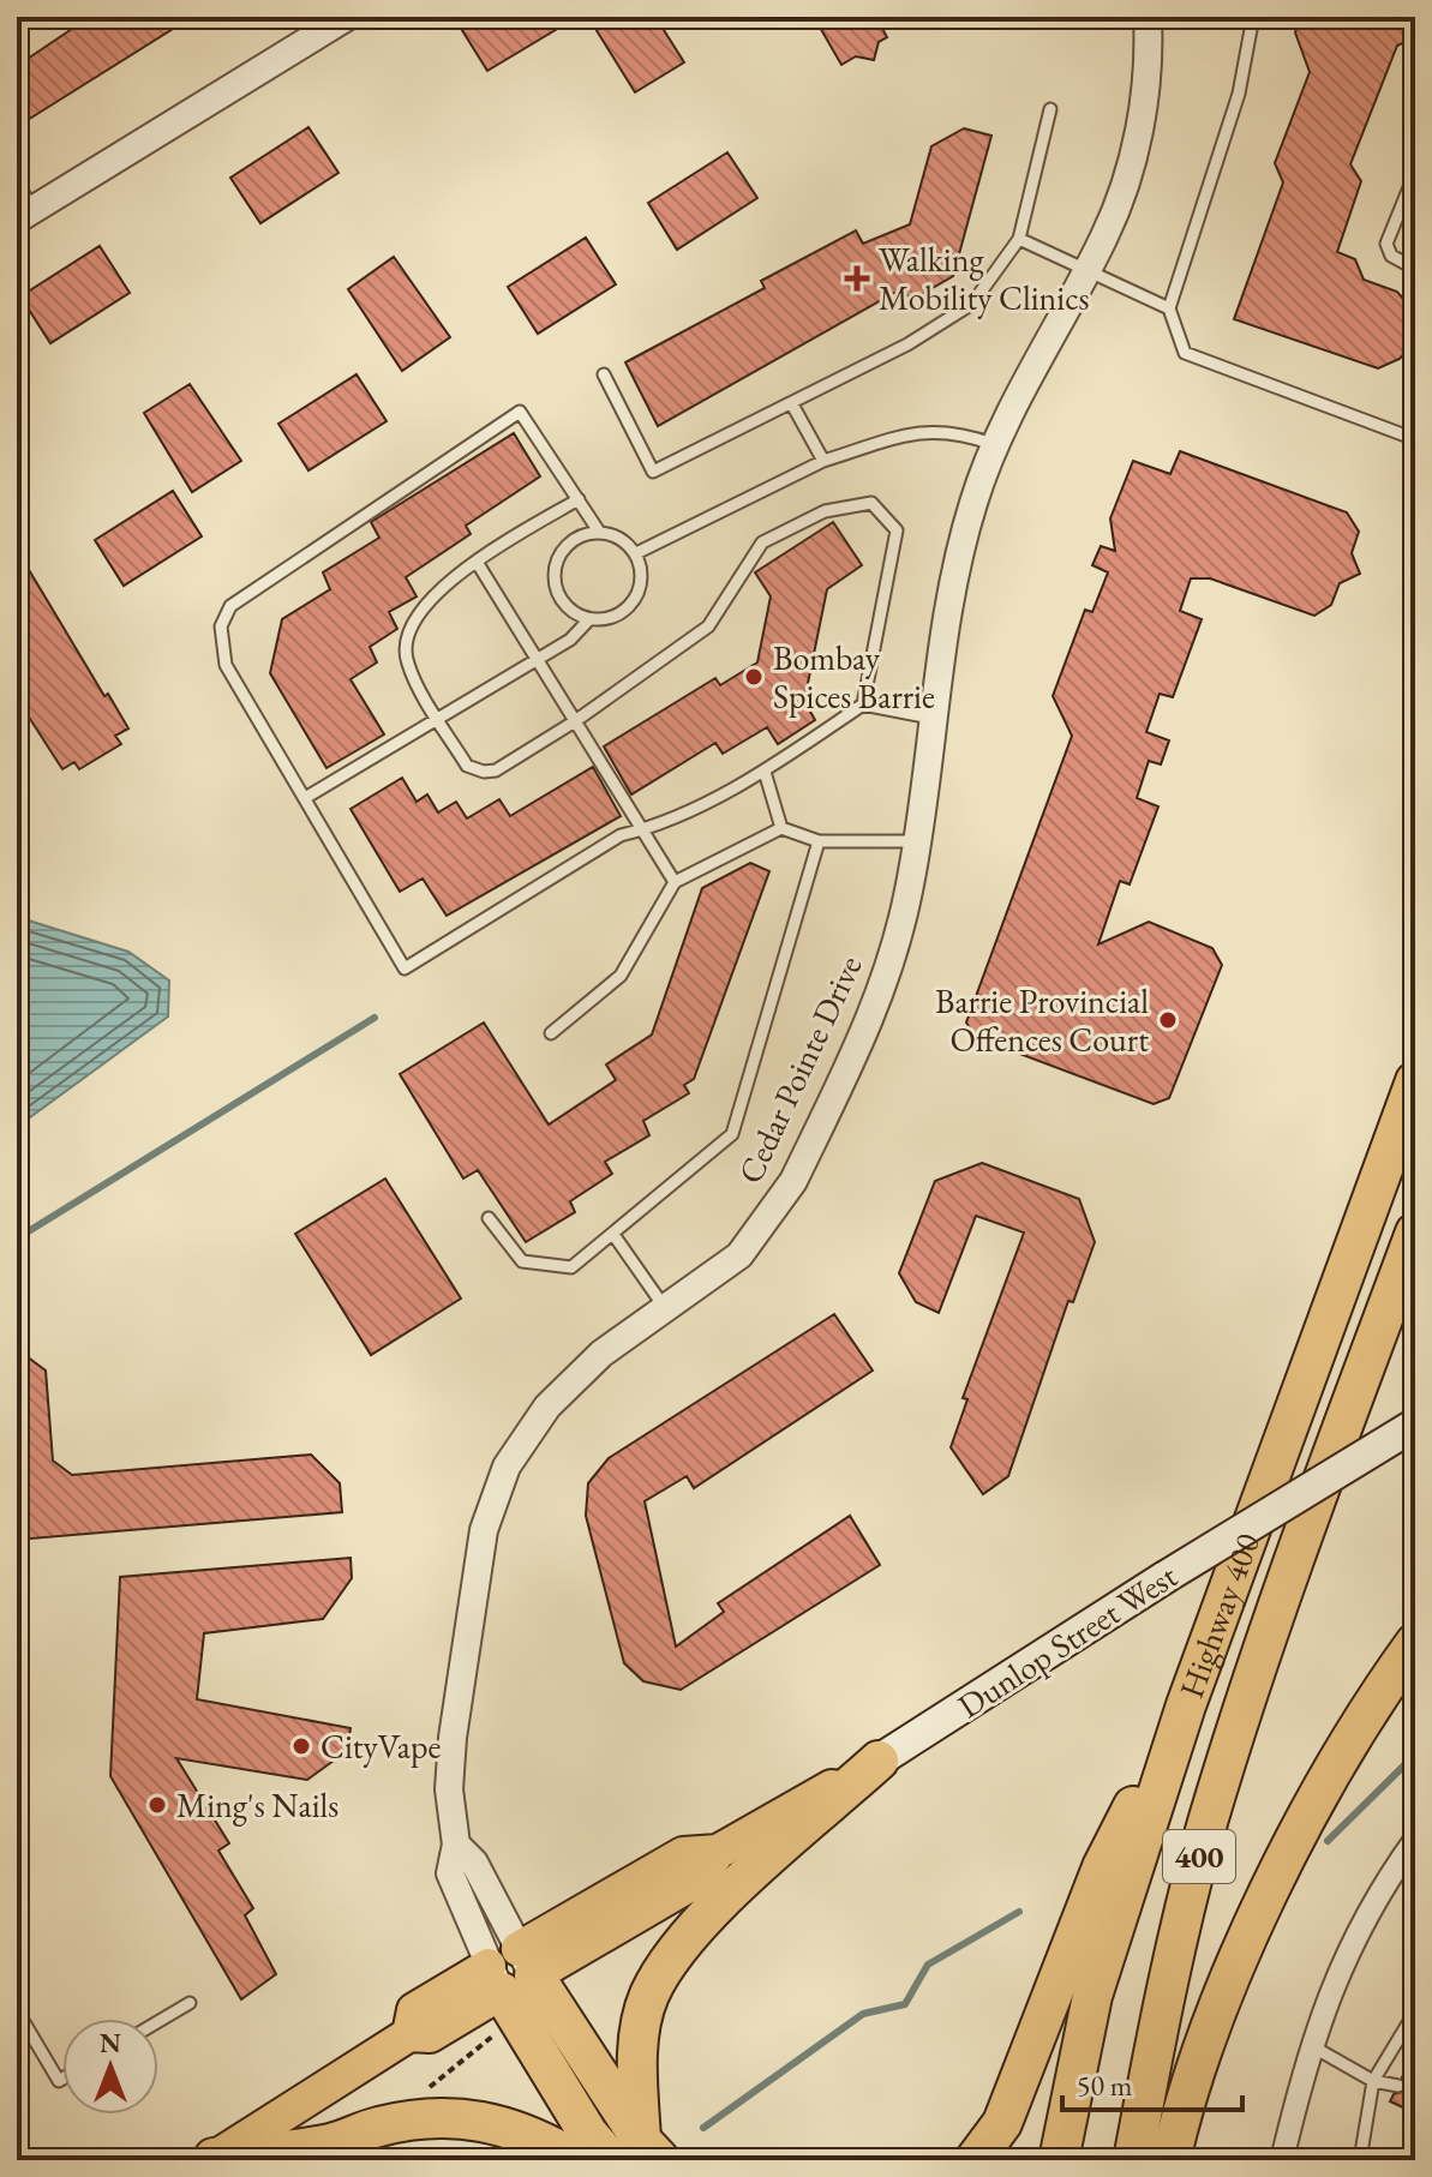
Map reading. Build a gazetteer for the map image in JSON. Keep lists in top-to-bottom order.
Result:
{
  "streets": {
    "highway": ["Highway 400", "400"],
    "main road": ["Dunlop Street West"],
    "street": ["Cedar Pointe Drive"]
  },
  "crossings": [
    ["Cedar Pointe Drive", "Dunlop Street West"]
  ],
  "places": {
    "health": ["Walking Mobility Clinics"],
    "other": [
      "Bombay Spices Barrie",
      "Barrie Provincial Offences Court",
      "CityVape",
      "Ming's Nails"
    ]
  },
  "scale_bar": "50 m",
  "north": "top"
}
